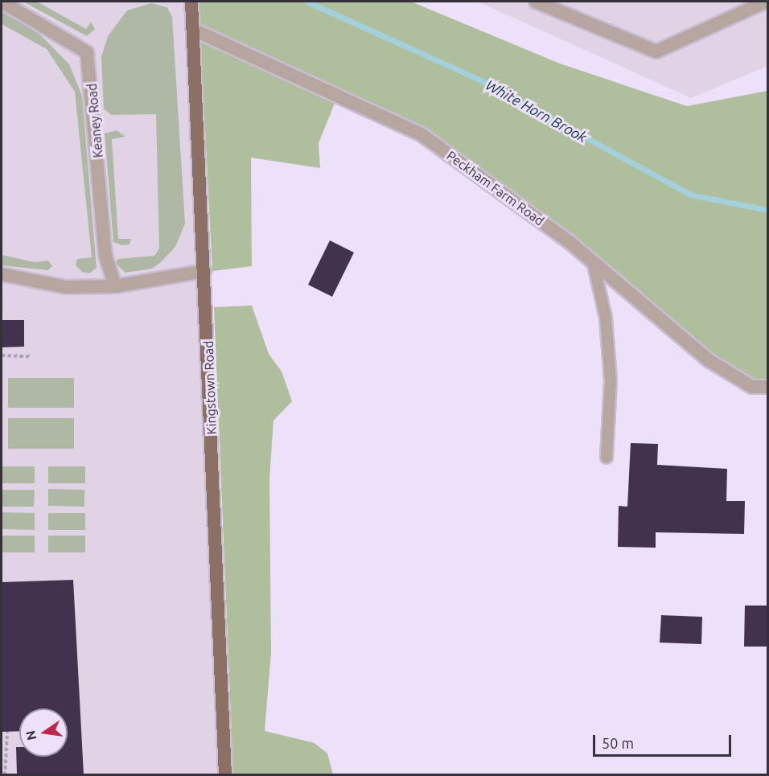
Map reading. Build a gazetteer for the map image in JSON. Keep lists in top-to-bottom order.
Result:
{
  "streets": {
    "main road": ["Kingstown Road"],
    "street": ["Keaney Road", "Peckham Farm Road"]
  },
  "crossings": [
    ["Peckham Farm Road", "Kingstown Road"]
  ],
  "water": ["White Horn Brook"],
  "scale_bar": "50 m",
  "north": "left"
}
